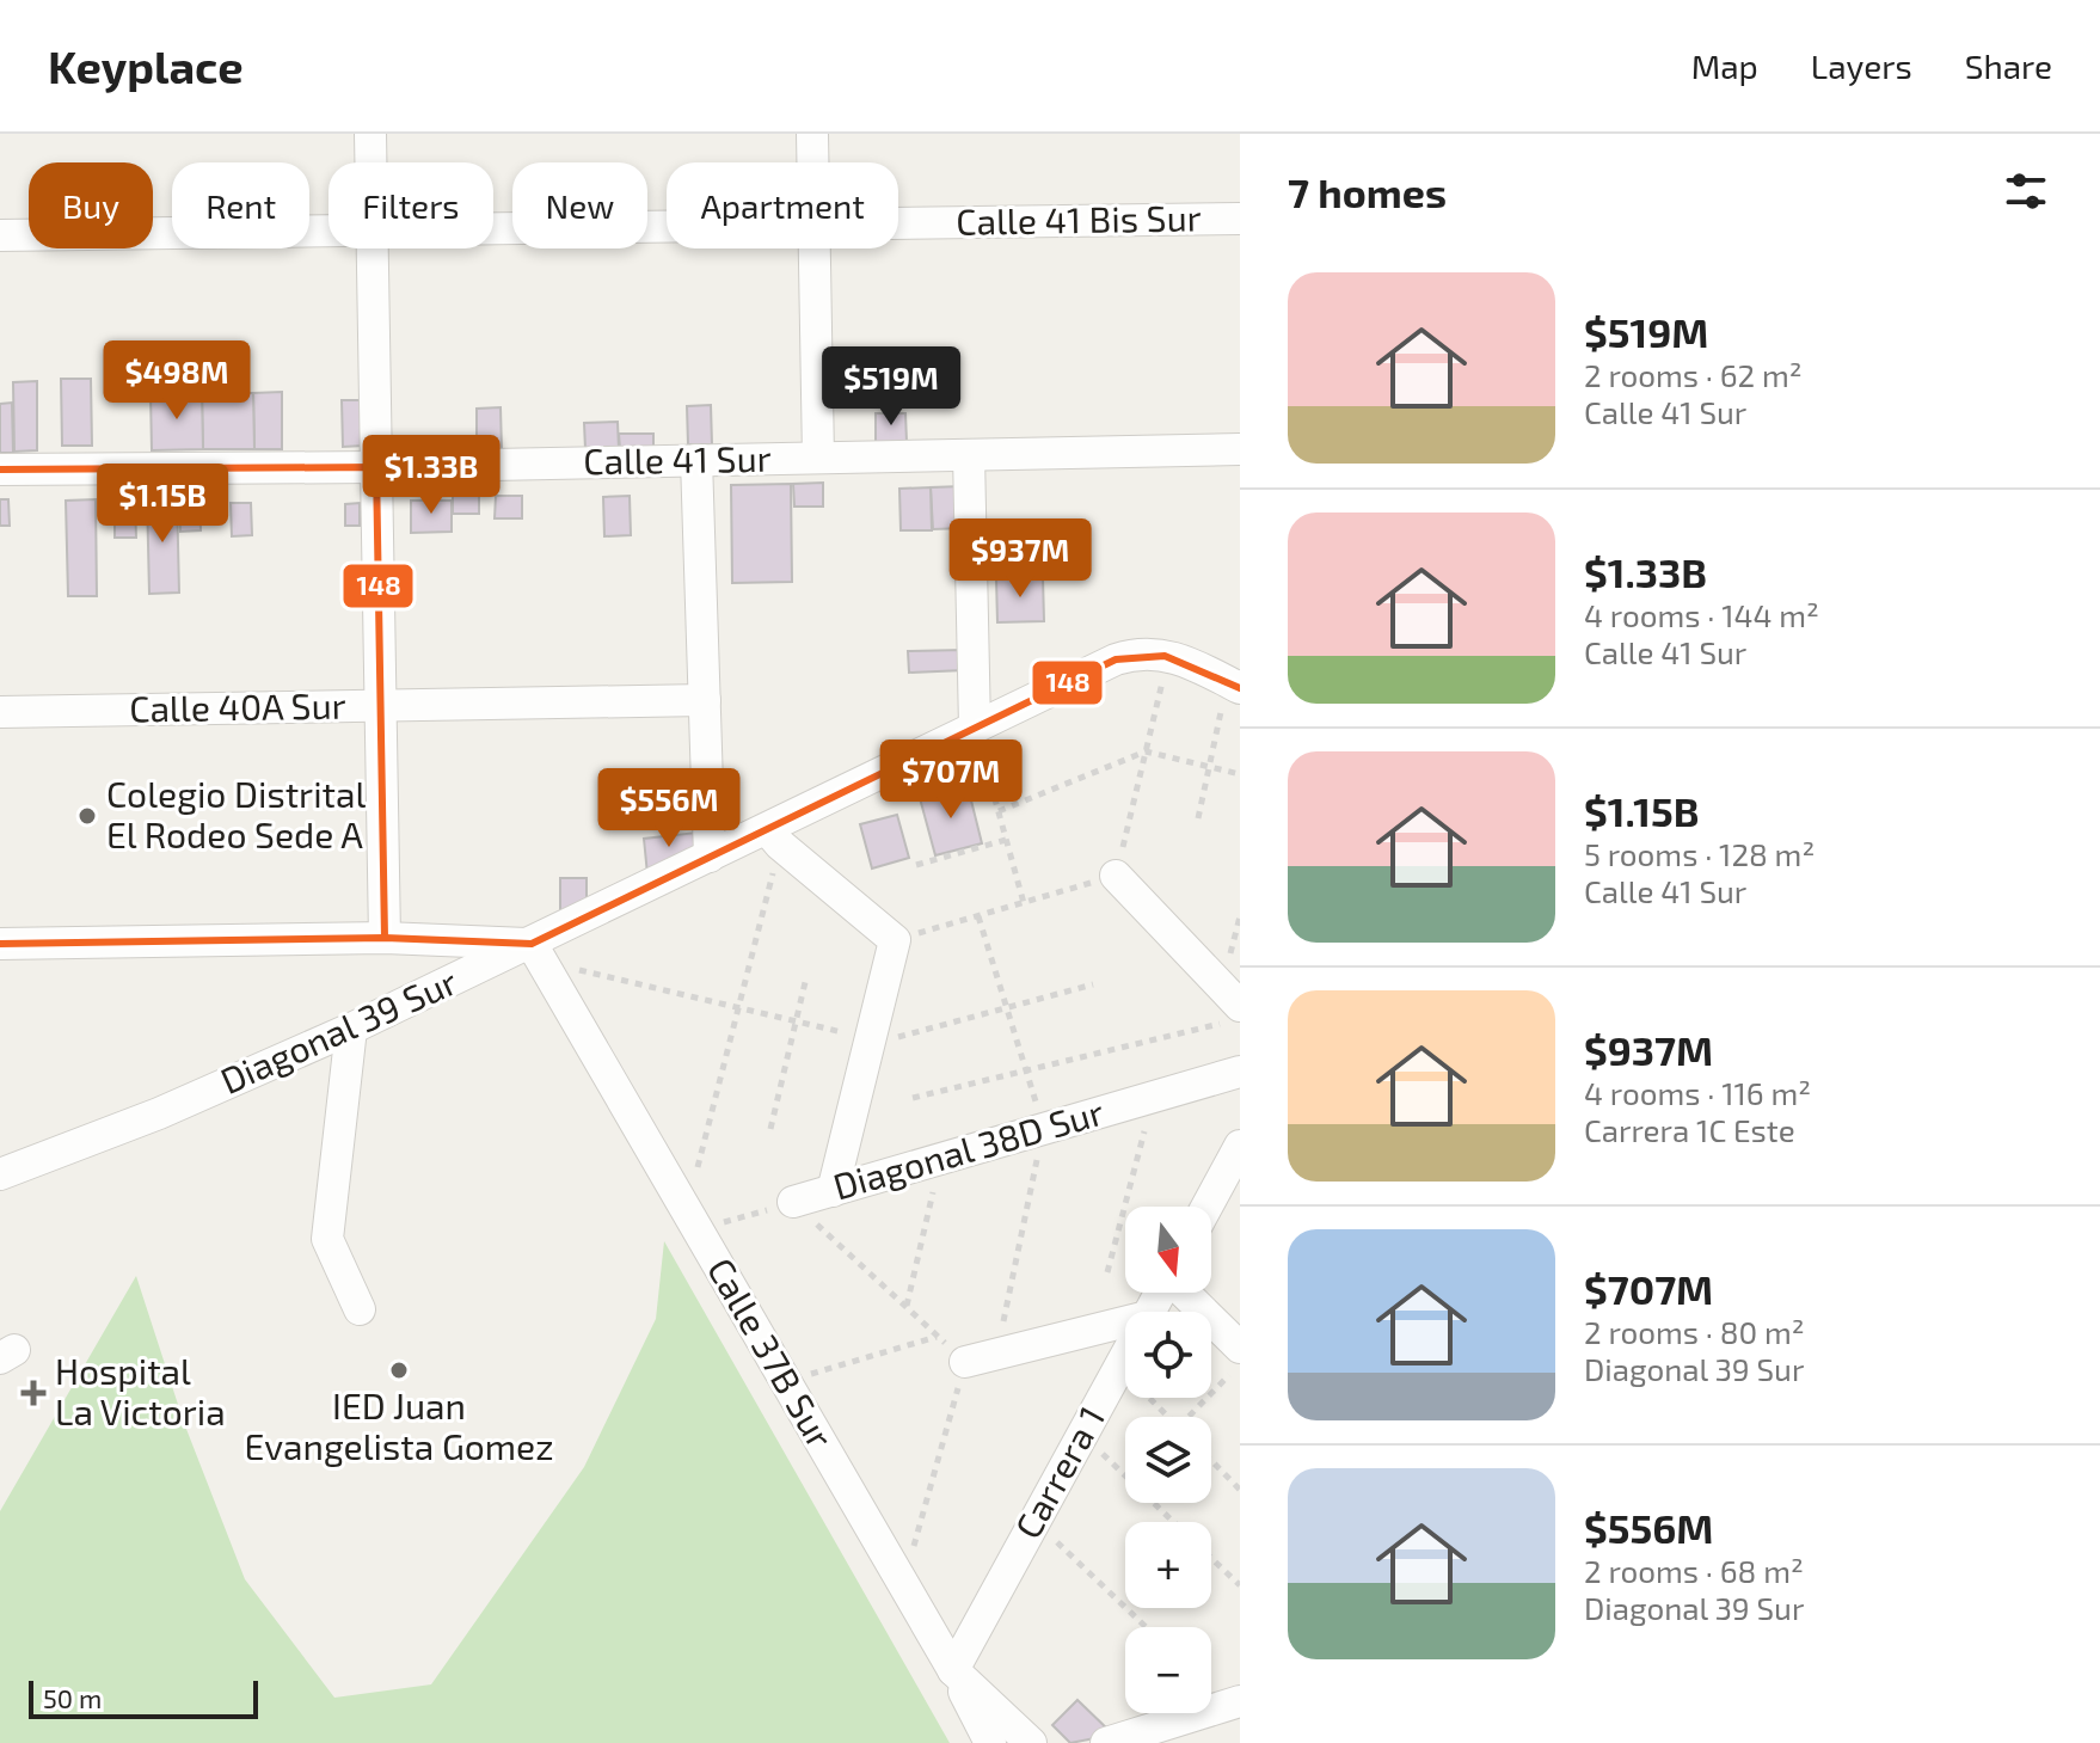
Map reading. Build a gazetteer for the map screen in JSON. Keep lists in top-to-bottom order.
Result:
{
  "streets": {
    "street": [
      "Calle 41 Bis Sur",
      "Calle 41 Sur",
      "Calle 40A Sur",
      "Diagonal 39 Sur",
      "Diagonal 38D Sur",
      "Calle 37B Sur",
      "Carrera 1"
    ]
  },
  "crossings": [
    ["Diagonal 39 Sur", "Calle 37B Sur"],
    ["Diagonal 38D Sur", "Calle 37B Sur"],
    ["Calle 37B Sur", "Carrera 1"]
  ],
  "places": {
    "other": ["Colegio Distrital El Rodeo Sede A", "IED Juan Evangelista Gomez"],
    "health": ["Hospital La Victoria"]
  },
  "lines": ["transit line 148"],
  "scale_bar": "50 m",
  "north": "bottom",
  "page": {
    "header": "Keyplace",
    "nav": ["Map", "Layers", "Share"],
    "heading": "7 homes",
    "chip": [
      "Buy",
      "Rent",
      "Filters",
      "New",
      "Apartment"
    ],
    "list": [
      {
        "name": "$519M",
        "note": "2 rooms · 62 m² · Calle 41 Sur"
      },
      {
        "name": "$1.33B",
        "note": "4 rooms · 144 m² · Calle 41 Sur"
      },
      {
        "name": "$1.15B",
        "note": "5 rooms · 128 m² · Calle 41 Sur"
      },
      {
        "name": "$937M",
        "note": "4 rooms · 116 m² · Carrera 1C Este"
      },
      {
        "name": "$707M",
        "note": "2 rooms · 80 m² · Diagonal 39 Sur"
      },
      {
        "name": "$556M",
        "note": "2 rooms · 68 m² · Diagonal 39 Sur"
      }
    ],
    "price": [
      "$498M",
      "$519M",
      "$1.33B",
      "$1.15B",
      "$937M",
      "$707M",
      "$556M"
    ],
    "map_buttons": ["+", "−"],
    "scale": "50 m"
  }
}
